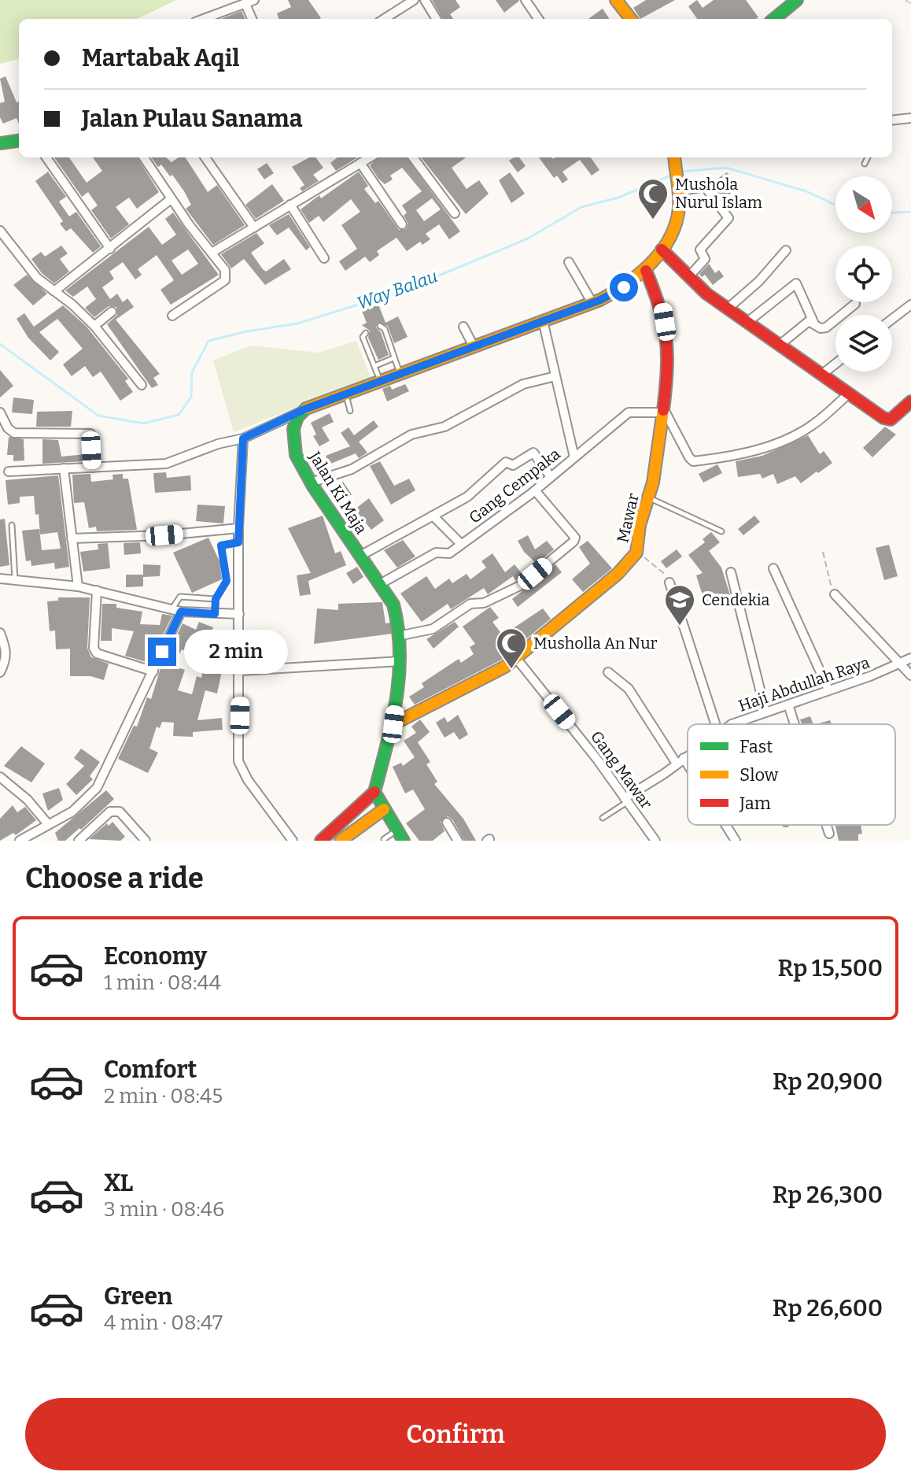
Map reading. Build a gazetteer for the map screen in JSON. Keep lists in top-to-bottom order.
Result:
{
  "streets": {
    "main road": ["Jalan Ki Maja", "Mawar"],
    "street": ["Gang Cempaka", "Haji Abdullah Raya", "Gang Mawar"]
  },
  "crossings": [
    ["Gang Cempaka", "Jalan Ki Maja"],
    ["Gang Cempaka", "Mawar"],
    ["Jalan Ki Maja", "Mawar"],
    ["Mawar", "Gang Mawar"],
    ["Haji Abdullah Raya", "Gang Mawar"]
  ],
  "water": ["Way Balau"],
  "places": {
    "mosque": ["Mushola Nurul Islam", "Musholla An Nur"],
    "school or university": ["Cendekia"]
  },
  "legend": ["Fast", "Slow", "Jam"],
  "north": "bottom right",
  "page": {
    "banner": ["Martabak Aqil", "Jalan Pulau Sanama"],
    "bubble": "2 min",
    "heading": "Choose a ride",
    "list": [
      {
        "name": "Economy",
        "note": "1 min · 08:44",
        "value": "Rp 15,500"
      },
      {
        "name": "Comfort",
        "note": "2 min · 08:45",
        "value": "Rp 20,900"
      },
      {
        "name": "XL",
        "note": "3 min · 08:46",
        "value": "Rp 26,300"
      },
      {
        "name": "Green",
        "note": "4 min · 08:47",
        "value": "Rp 26,600"
      }
    ],
    "buttons": "Confirm"
  }
}
